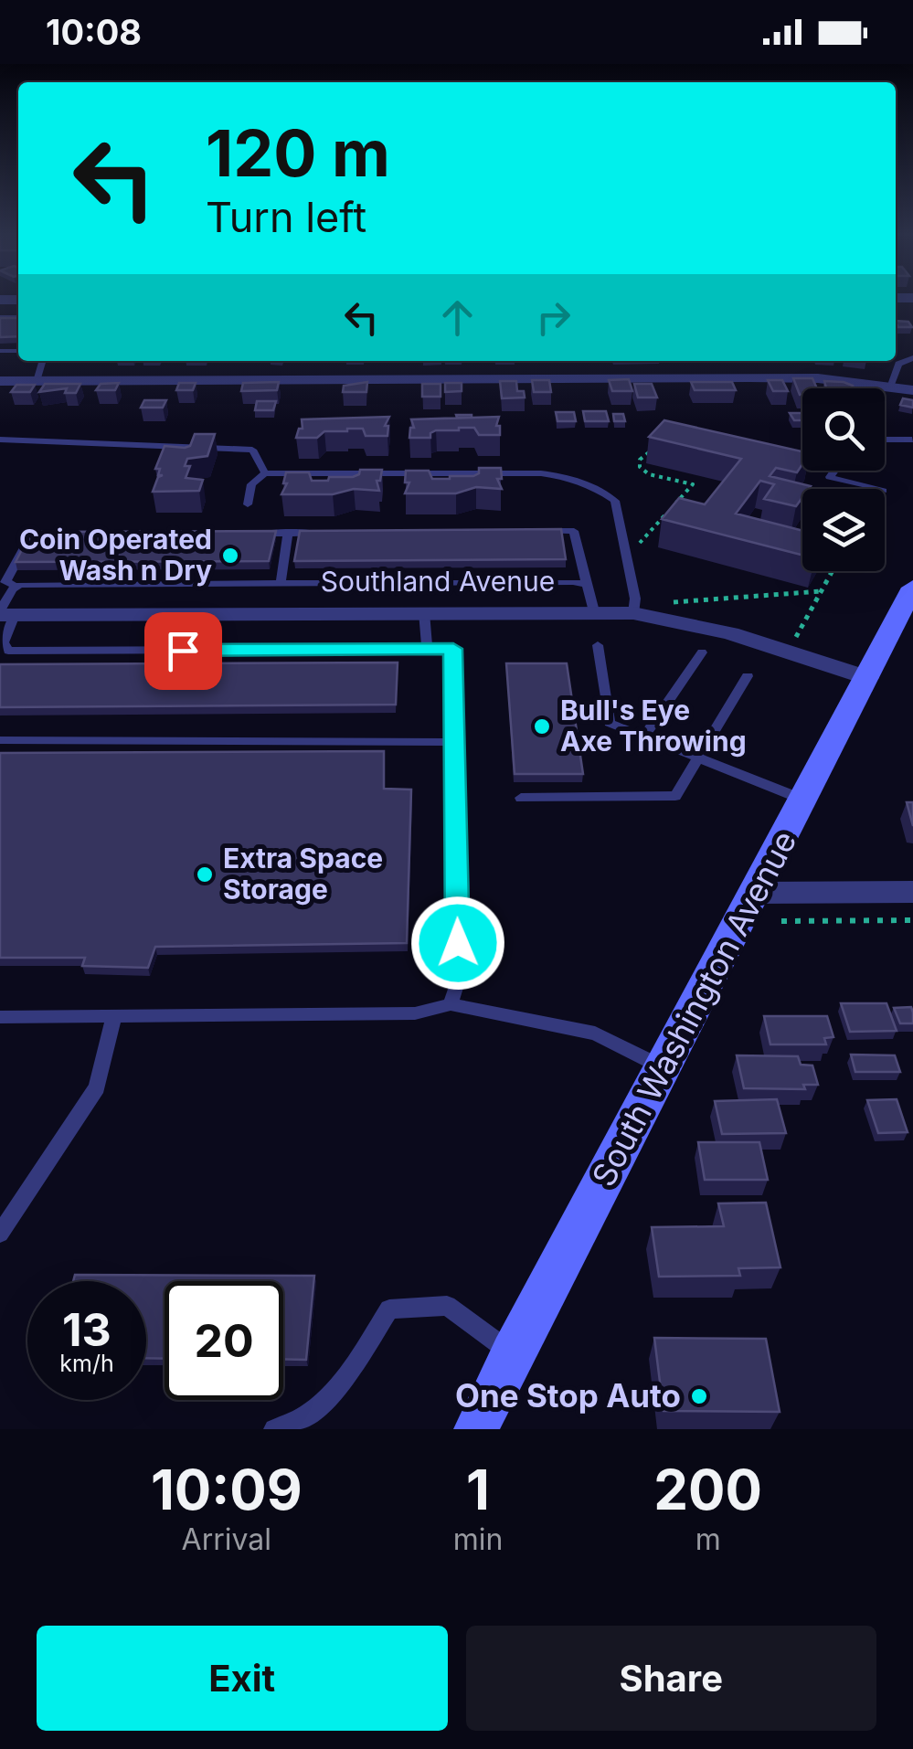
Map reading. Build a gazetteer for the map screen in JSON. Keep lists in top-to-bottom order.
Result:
{
  "streets": {
    "street": ["Southland Avenue", "South Washington Avenue"]
  },
  "crossings": [
    ["Southland Avenue", "South Washington Avenue"]
  ],
  "places": [
    "Coin Operated Wash n Dry",
    "Bull's Eye Axe Throwing",
    "Extra Space Storage",
    "One Stop Auto"
  ],
  "page": {
    "status": "10:08",
    "turn": ["120 m", "Turn left"],
    "speed": "13 km/h",
    "limit": "20",
    "eta": [
      "10:09",
      "Arrival",
      "1",
      "min",
      "200",
      "m"
    ],
    "buttons": ["Exit", "Share"]
  }
}
